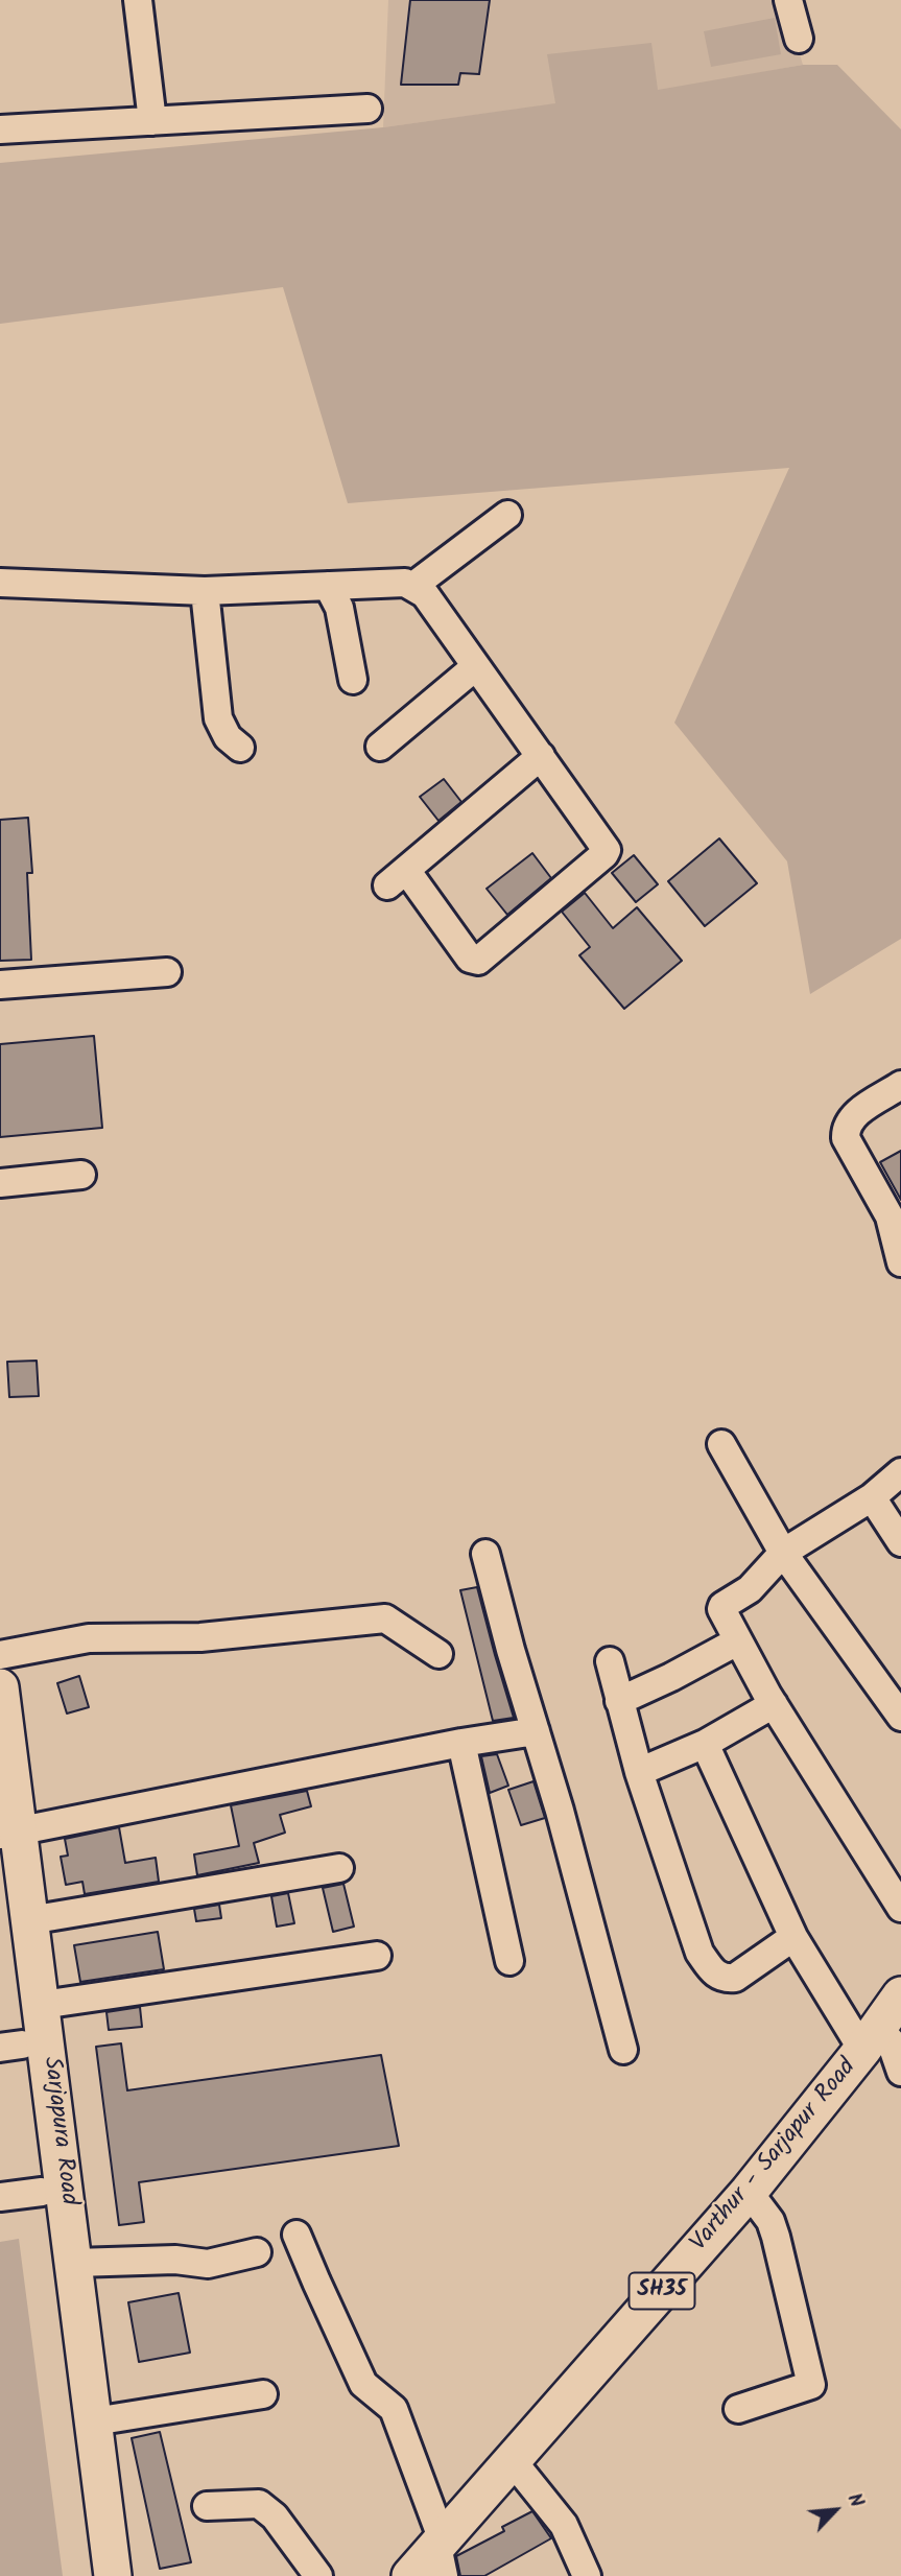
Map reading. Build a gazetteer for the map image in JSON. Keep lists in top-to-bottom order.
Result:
{
  "streets": {
    "main road": ["Sarjapura Road", "Varthur - Sarjapur Road", "SH35"]
  },
  "north": "top right"
}
